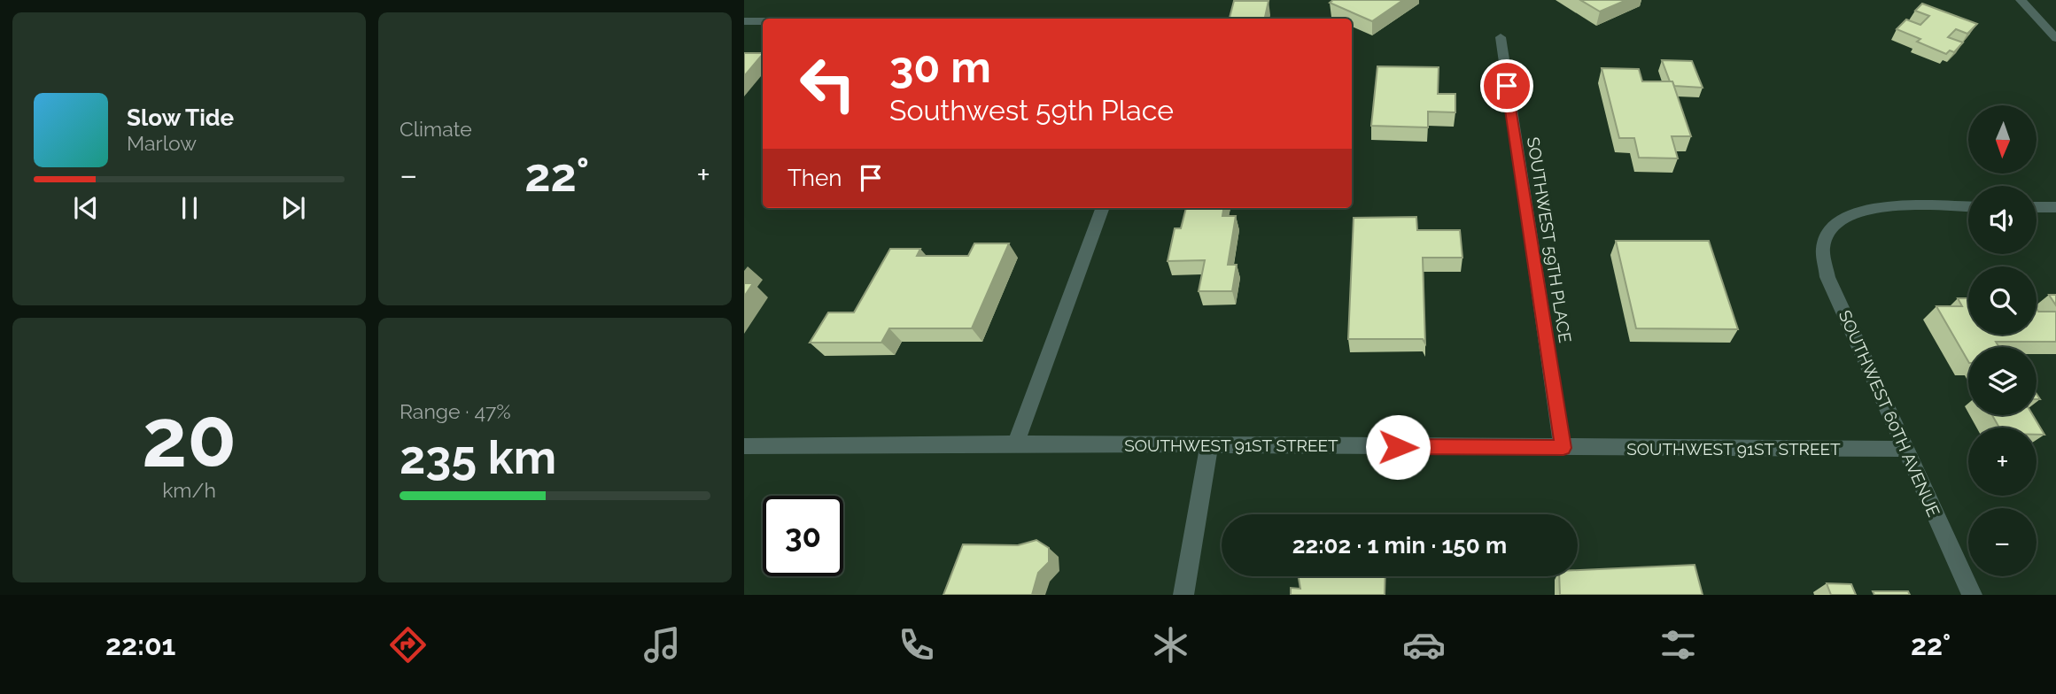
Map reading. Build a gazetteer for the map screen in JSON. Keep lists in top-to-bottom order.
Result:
{
  "streets": {
    "street": ["SOUTHWEST 59TH PLACE", "SOUTHWEST 60TH AVENUE", "SOUTHWEST 91ST STREET"]
  },
  "crossings": [
    ["SOUTHWEST 59TH PLACE", "SOUTHWEST 91ST STREET"],
    ["SOUTHWEST 60TH AVENUE", "SOUTHWEST 91ST STREET"]
  ],
  "north": "bottom",
  "page": {
    "tile": [
      "Climate",
      ["20", "km/h"],
      ["Range · 47%", "235 km"]
    ],
    "turn": ["30 m", "Southwest 59th Place"],
    "song": ["Slow Tide", "Marlow"],
    "map_buttons": ["+", "−"],
    "then": "Then",
    "heat": ["−", "22°", "+"],
    "limit": "30",
    "trip": "22:02 · 1 min · 150 m",
    "tabs": ["22:01", "22°"]
  }
}
